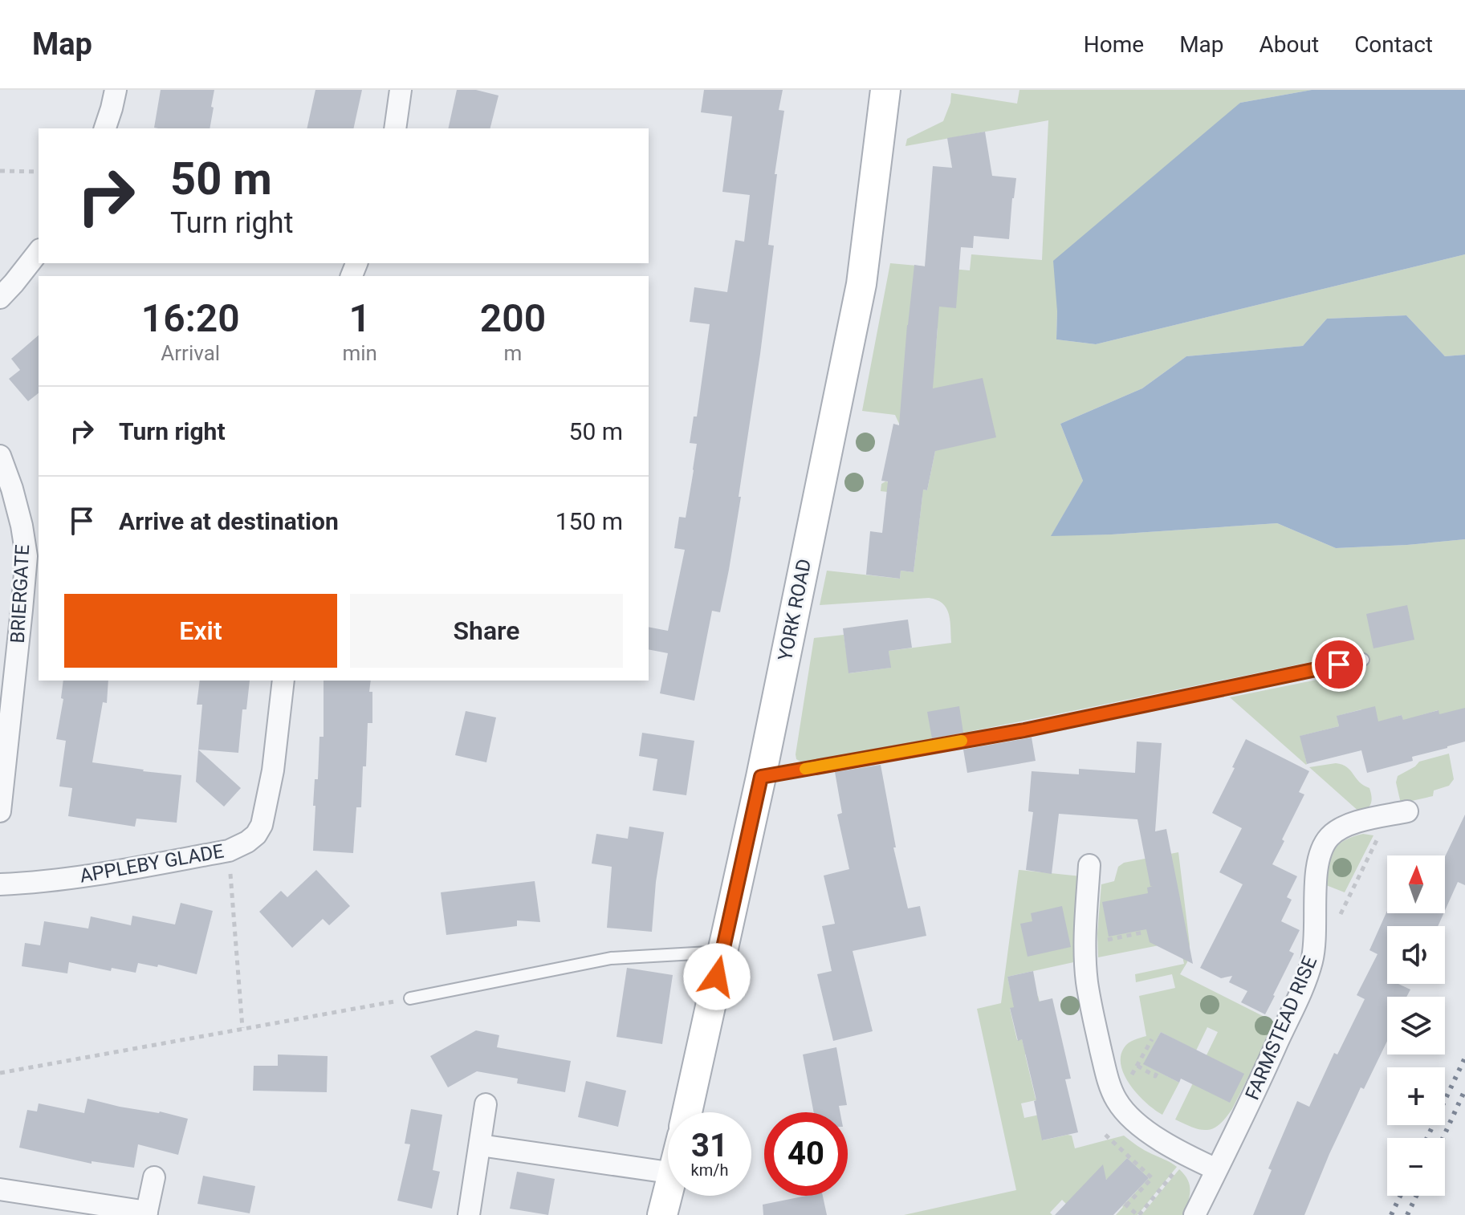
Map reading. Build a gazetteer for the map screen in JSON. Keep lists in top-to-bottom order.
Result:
{
  "streets": {
    "street": [
      "BRIERGATE",
      "YORK ROAD",
      "APPLEBY GLADE",
      "FARMSTEAD RISE"
    ]
  },
  "north": "top",
  "page": {
    "header": "Map",
    "nav": [
      "Home",
      "Map",
      "About",
      "Contact"
    ],
    "turn": ["50 m", "Turn right"],
    "eta": [
      "16:20",
      "Arrival",
      "1",
      "min",
      "200",
      "m"
    ],
    "list": [
      {
        "name": "Turn right",
        "value": "50 m"
      },
      {
        "name": "Arrive at destination",
        "value": "150 m"
      }
    ],
    "buttons": ["Exit", "Share"],
    "map_buttons": ["+", "−"],
    "speed": "31 km/h",
    "limit": "40"
  }
}
